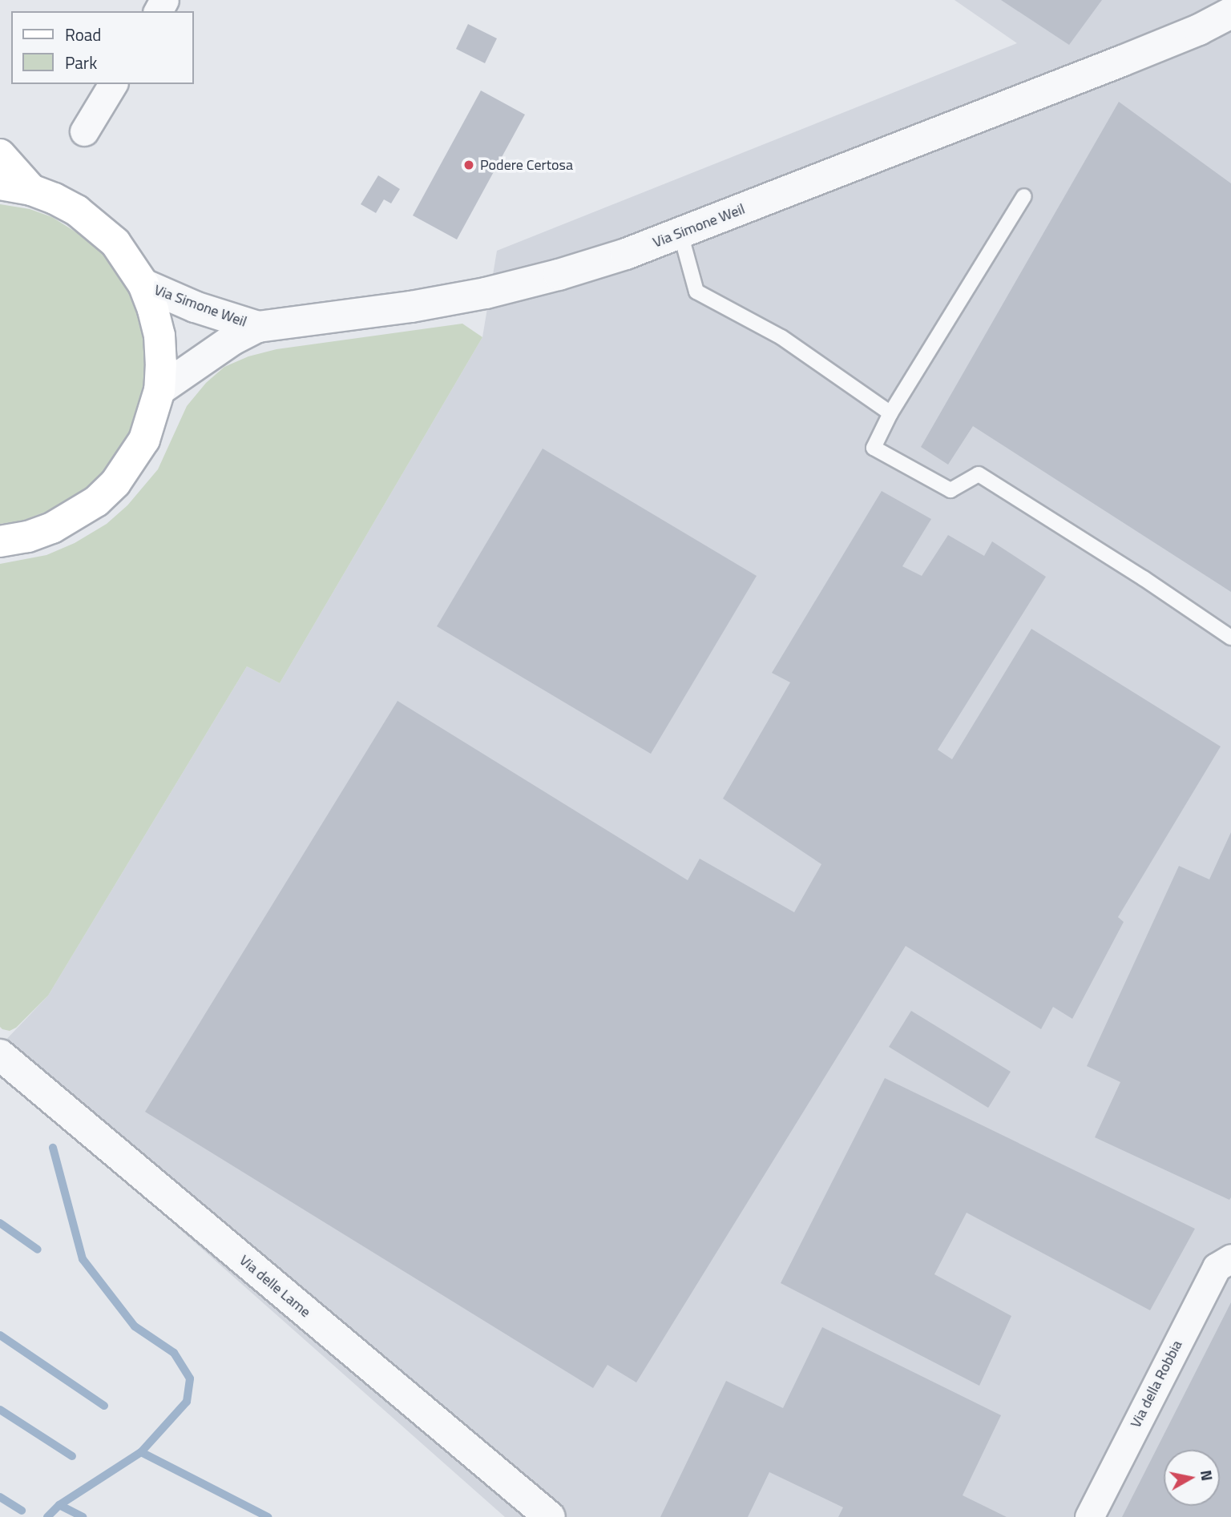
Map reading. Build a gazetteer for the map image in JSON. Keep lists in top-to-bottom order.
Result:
{
  "streets": {
    "street": ["Via Simone Weil", "Via delle Lame", "Via della Robbia"]
  },
  "places": ["Podere Certosa"],
  "legend": ["Road", "Park"],
  "north": "right"
}
